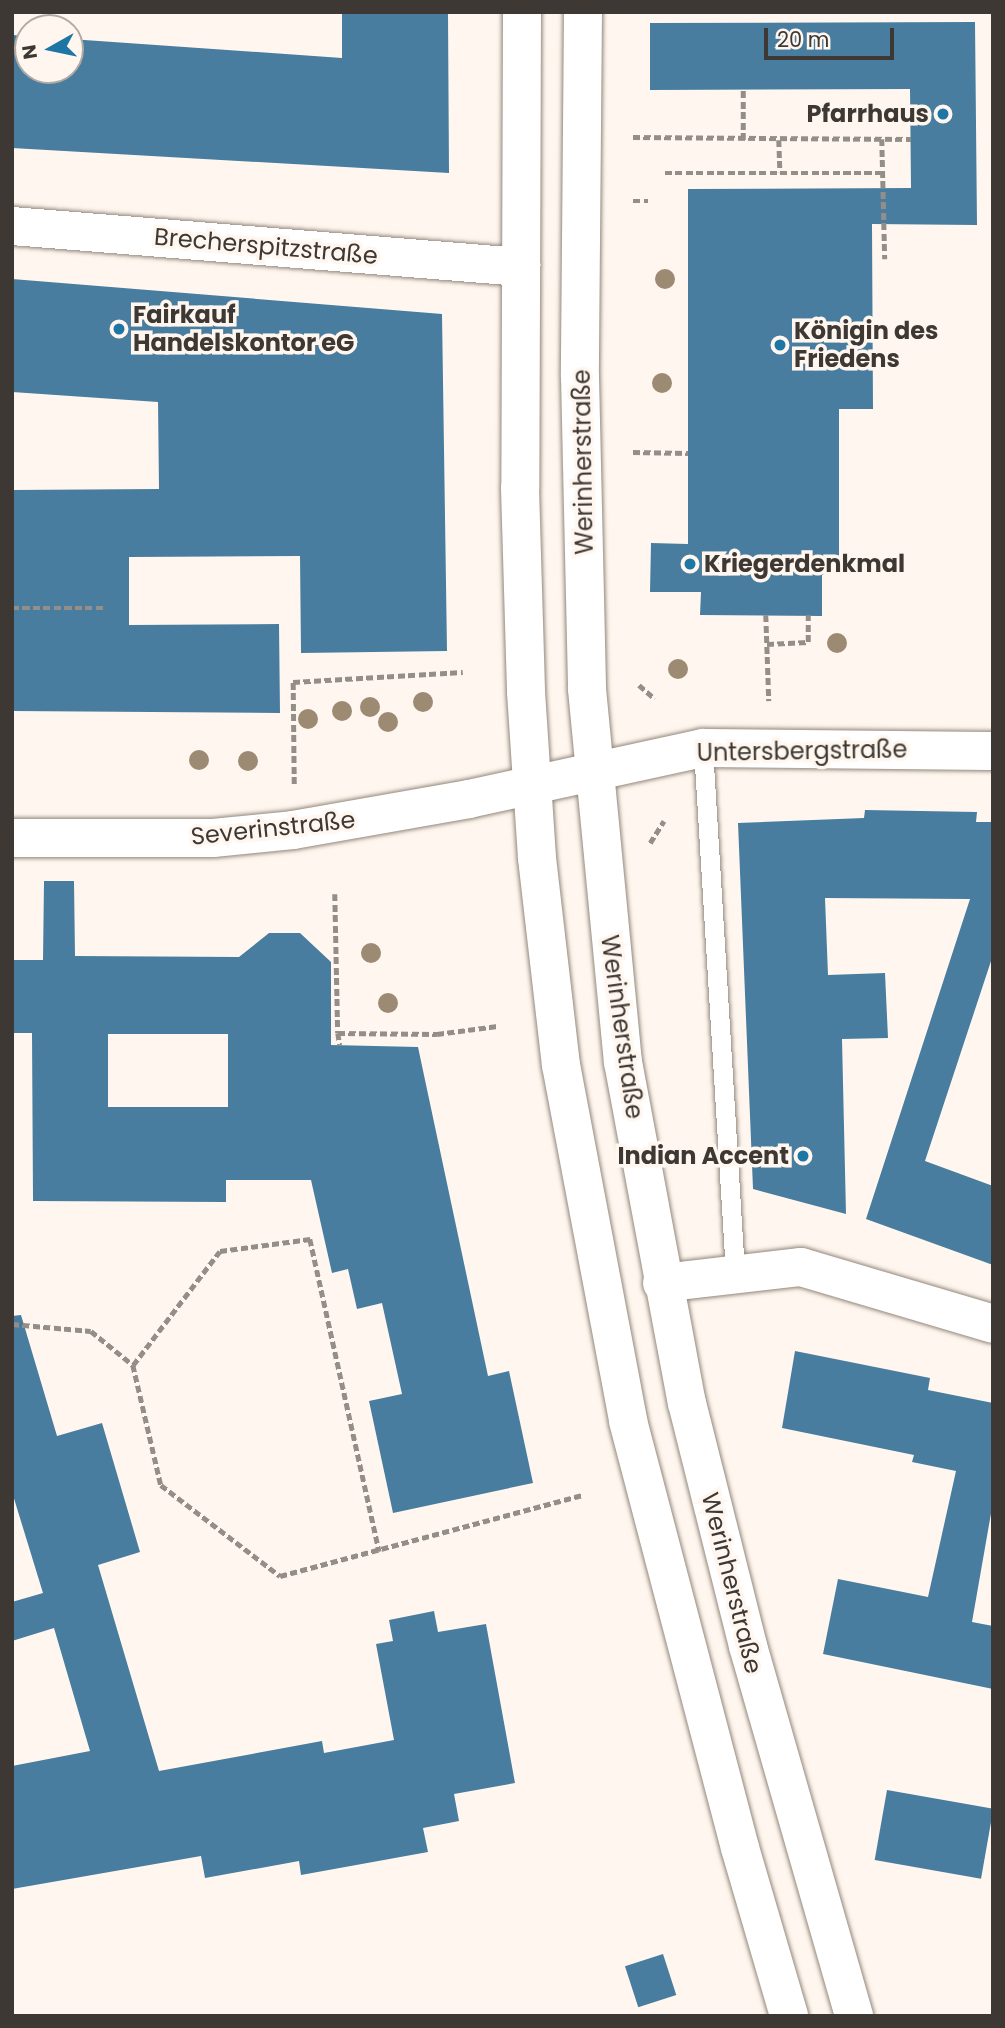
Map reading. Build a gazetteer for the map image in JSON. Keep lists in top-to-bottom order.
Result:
{
  "streets": {
    "main road": [
      "Brecherspitzstraße",
      "Werinherstraße",
      "Untersbergstraße",
      "Severinstraße"
    ]
  },
  "crossings": [
    ["Werinherstraße", "Untersbergstraße"],
    ["Untersbergstraße", "Severinstraße"]
  ],
  "places": [
    "Pfarrhaus",
    "Fairkauf Handelskontor eG",
    "Königin des Friedens",
    "Kriegerdenkmal",
    "Indian Accent"
  ],
  "scale_bar": "20 m",
  "north": "left"
}
